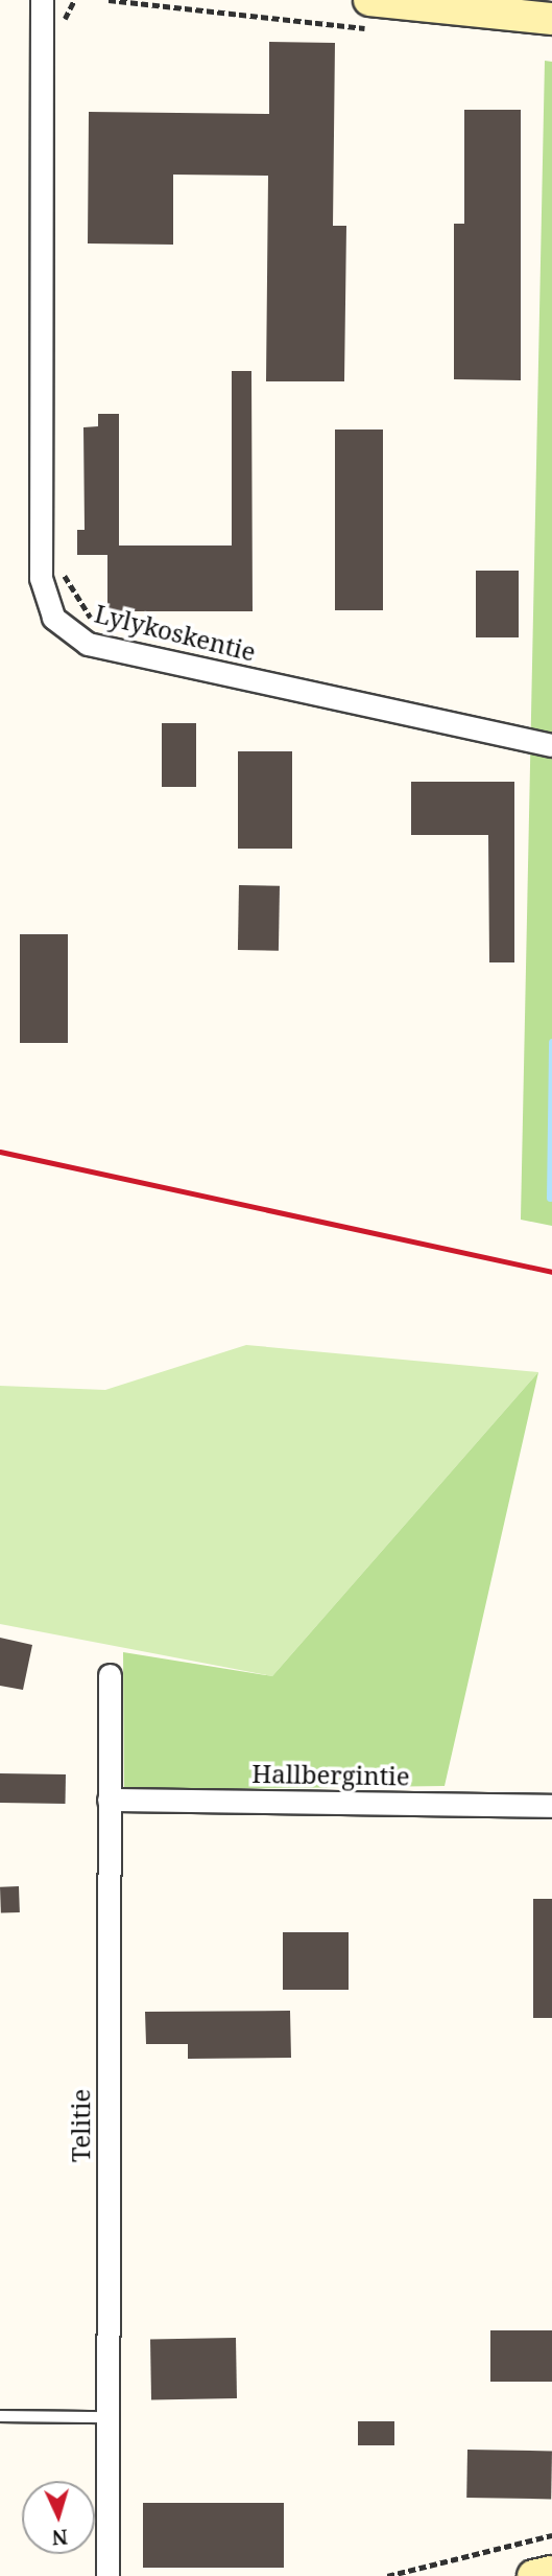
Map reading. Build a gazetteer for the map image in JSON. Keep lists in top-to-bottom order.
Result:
{
  "streets": {
    "street": ["Lylykoskentie", "Hallbergintie", "Telitie"]
  },
  "crossings": [
    ["Hallbergintie", "Telitie"]
  ],
  "north": "bottom"
}
